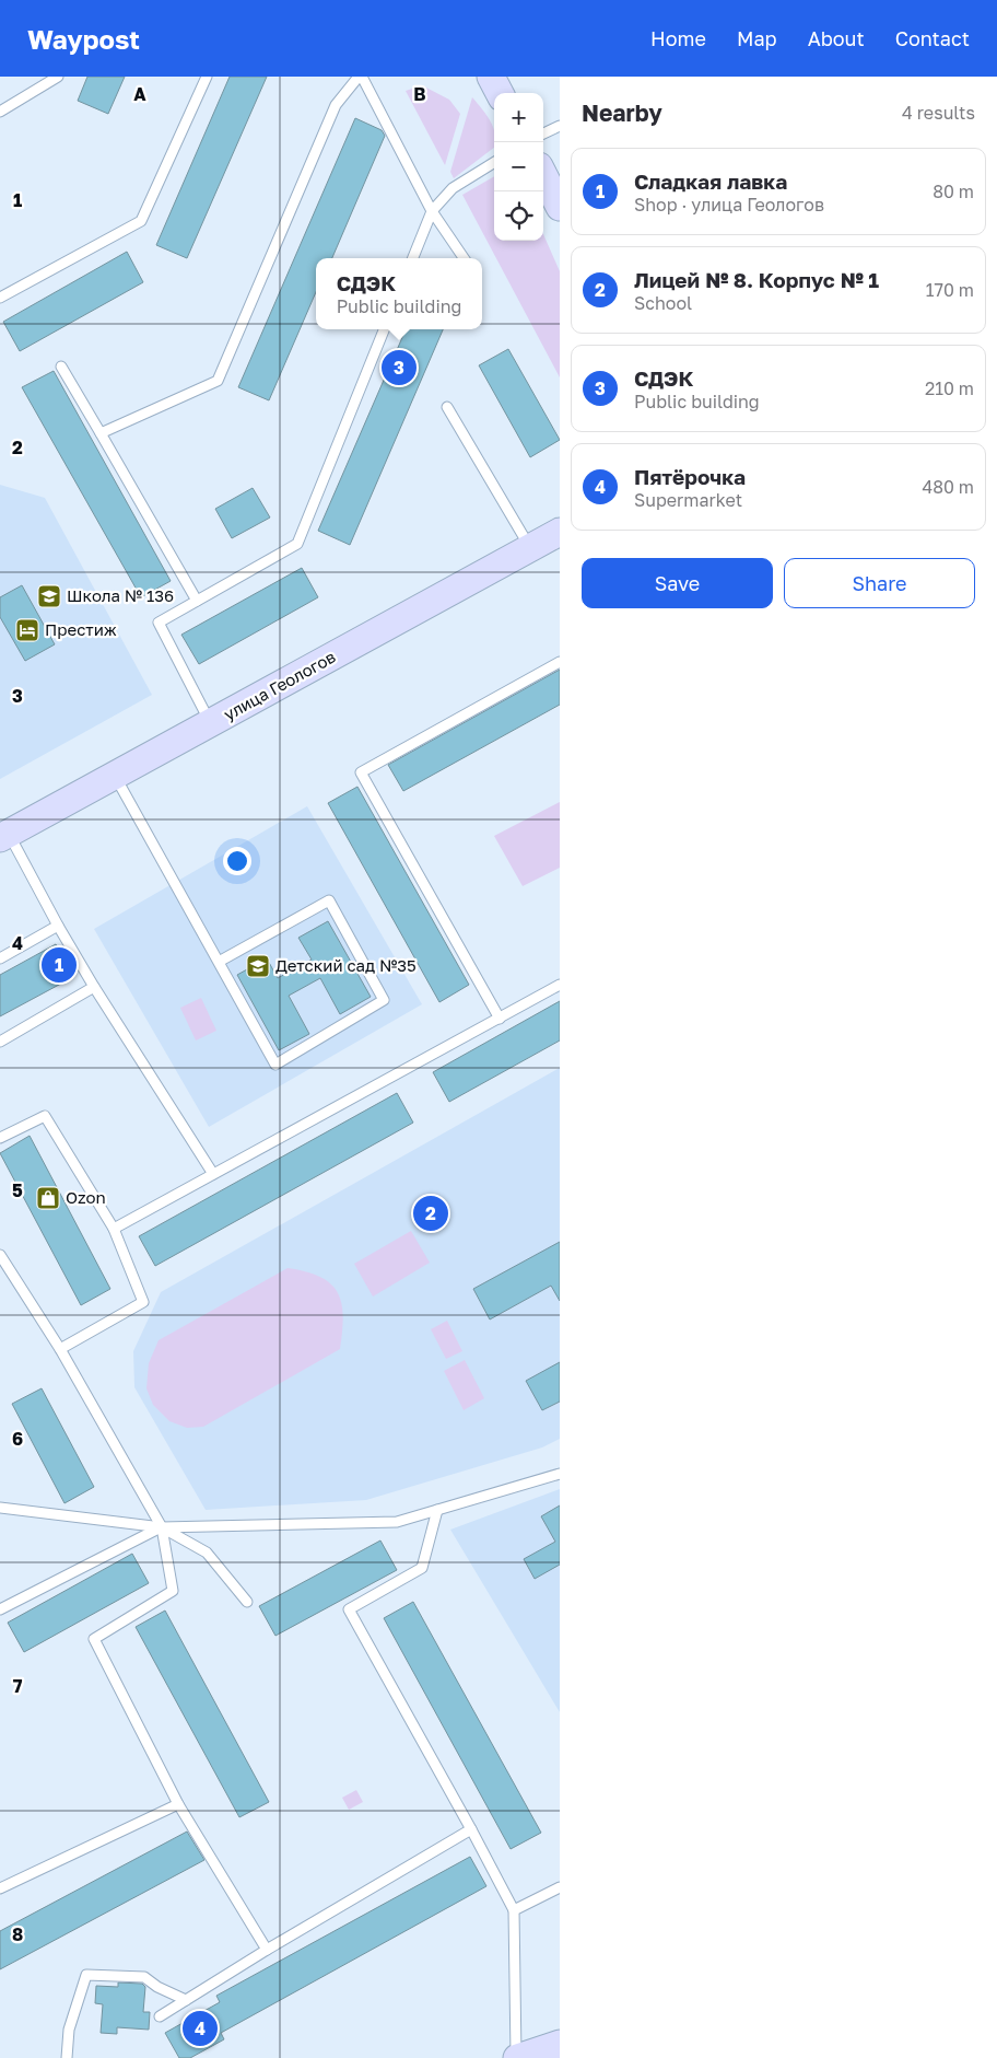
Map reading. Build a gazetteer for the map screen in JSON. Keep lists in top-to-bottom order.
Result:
{
  "streets": {
    "street": ["улица Геологов"]
  },
  "places": {
    "school or university": ["Школа № 136", "Детский сад №35"],
    "hotel": ["Престиж"],
    "shop": ["Ozon"]
  },
  "page": {
    "header": "Waypost",
    "nav": [
      "Home",
      "Map",
      "About",
      "Contact"
    ],
    "heading": ["Nearby", "4 results"],
    "map_buttons": ["+", "−"],
    "list": [
      {
        "mark": "1",
        "name": "Сладкая лавка",
        "note": "Shop · улица Геологов",
        "value": "80 m"
      },
      {
        "mark": "2",
        "name": "Лицей № 8. Корпус № 1",
        "note": "School",
        "value": "170 m"
      },
      {
        "mark": "3",
        "name": "СДЭК",
        "note": "Public building",
        "value": "210 m"
      },
      {
        "mark": "4",
        "name": "Пятёрочка",
        "note": "Supermarket",
        "value": "480 m"
      }
    ],
    "popup": ["СДЭК", "Public building"],
    "pins": [
      "3",
      "1",
      "2",
      "4"
    ],
    "buttons": ["Save", "Share"]
  },
  "grid": {
    "columns": ["A", "B"],
    "rows": [
      "1",
      "2",
      "3",
      "4",
      "5",
      "6",
      "7",
      "8"
    ]
  }
}
